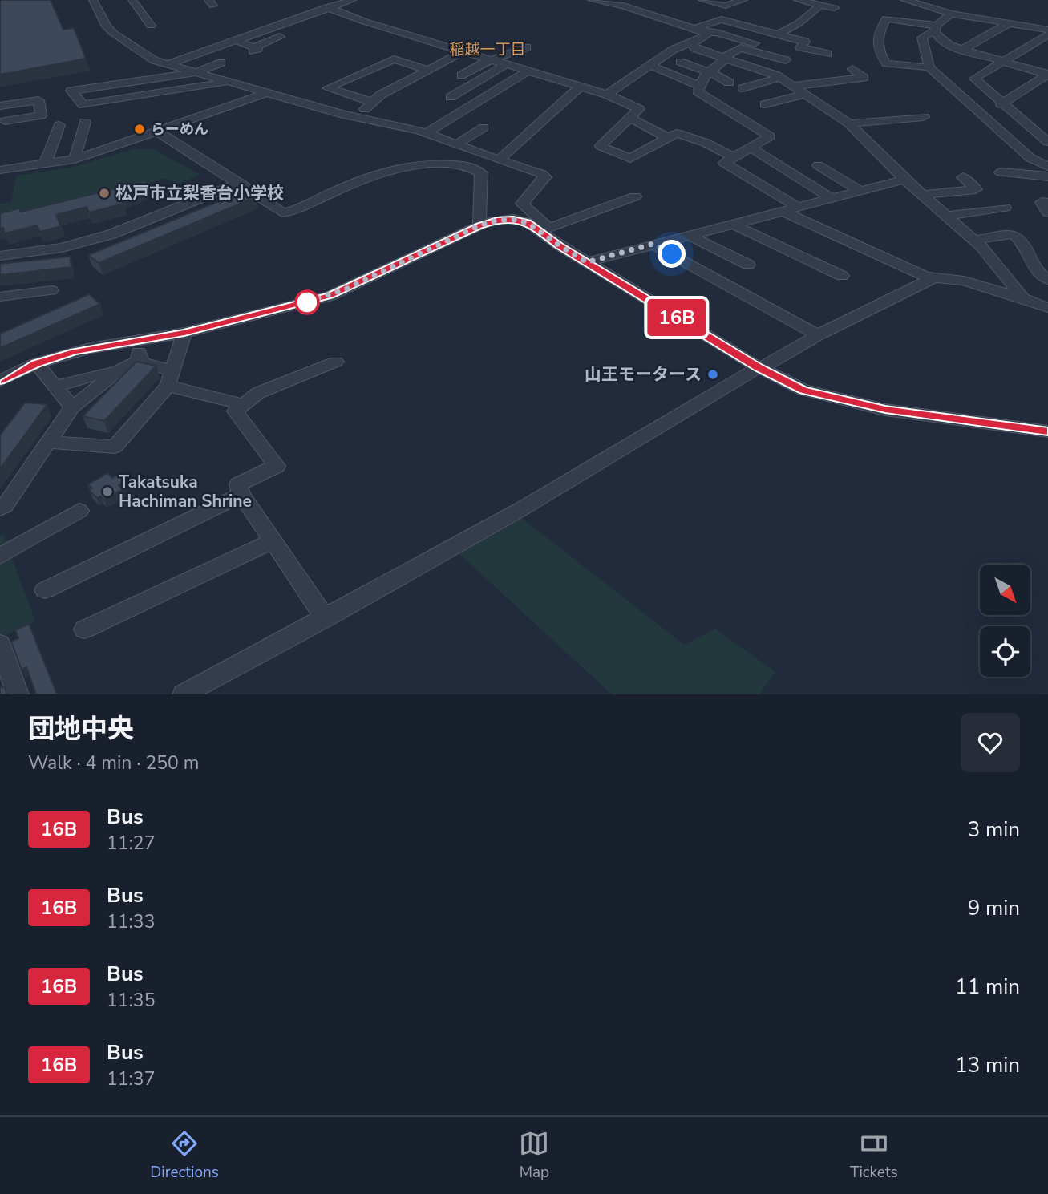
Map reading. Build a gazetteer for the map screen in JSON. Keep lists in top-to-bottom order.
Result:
{
  "districts": ["稲越一丁目"],
  "places": [
    "らーめん",
    "松戸市立梨香台小学校",
    "山王モータース",
    "Takatsuka Hachiman Shrine"
  ],
  "lines": ["bus line 16B"],
  "north": "bottom right",
  "page": {
    "on_map": "16B",
    "heading": ["団地中央", "Walk · 4 min · 250 m"],
    "list": [
      {
        "mark": "16B",
        "name": "Bus",
        "note": "11:27",
        "value": "3 min"
      },
      {
        "mark": "16B",
        "name": "Bus",
        "note": "11:33",
        "value": "9 min"
      },
      {
        "mark": "16B",
        "name": "Bus",
        "note": "11:35",
        "value": "11 min"
      },
      {
        "mark": "16B",
        "name": "Bus",
        "note": "11:37",
        "value": "13 min"
      }
    ],
    "tabs": ["Directions", "Map", "Tickets"]
  }
}
